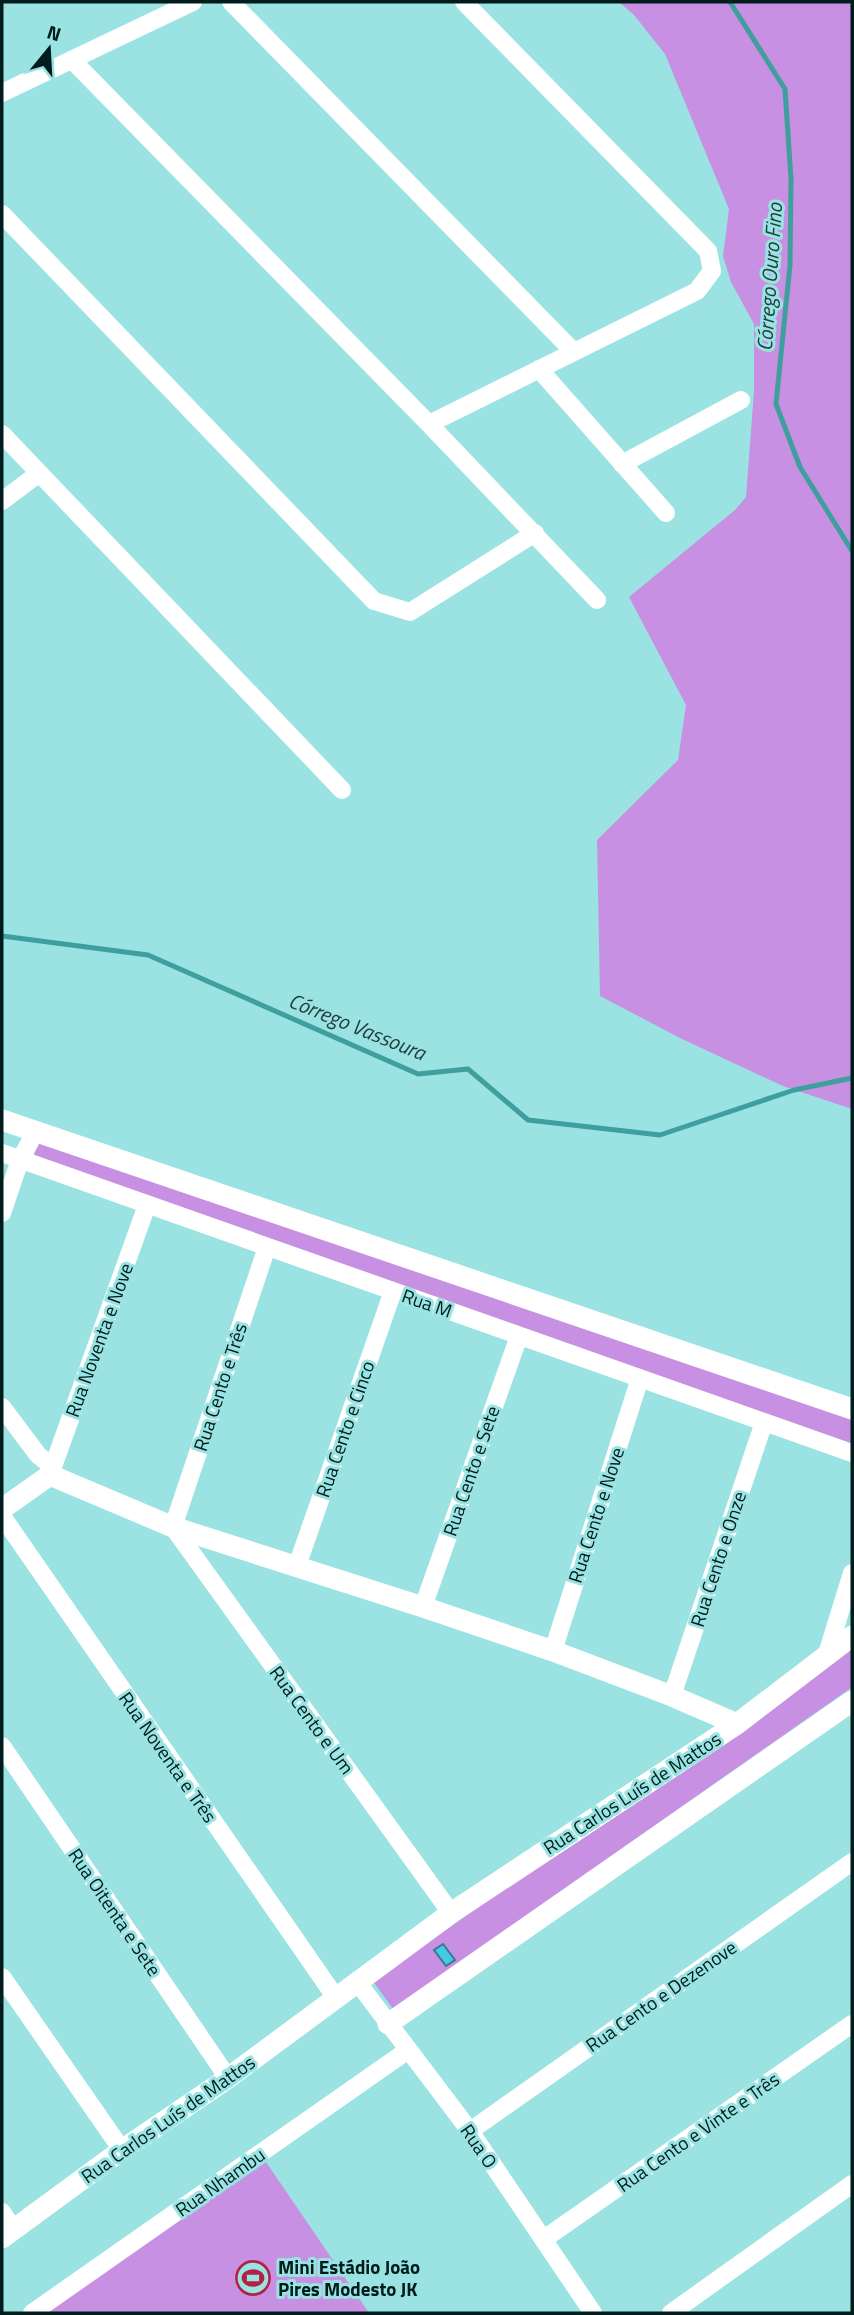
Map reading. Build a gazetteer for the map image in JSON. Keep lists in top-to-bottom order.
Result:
{
  "streets": {
    "street": [
      "Rua M",
      "Rua Noventa e Nove",
      "Rua Cento e Três",
      "Rua Cento e Cinco",
      "Rua Cento e Sete",
      "Rua Cento e Nove",
      "Rua Cento e Onze",
      "Rua Cento e Um",
      "Rua Noventa e Três",
      "Rua Carlos Luís de Mattos",
      "Rua Oitenta e Sete",
      "Rua Cento e Dezenove",
      "Rua Cento e Vinte e Três",
      "Rua O",
      "Rua Nhambu"
    ]
  },
  "crossings": [
    ["Rua M", "Rua Noventa e Nove"],
    ["Rua M", "Rua Cento e Três"],
    ["Rua M", "Rua Cento e Cinco"],
    ["Rua M", "Rua Cento e Sete"],
    ["Rua M", "Rua Cento e Nove"],
    ["Rua M", "Rua Cento e Onze"],
    ["Rua Noventa e Nove", "Rua Carlos Luís de Mattos"],
    ["Rua Cento e Três", "Rua Cento e Um"],
    ["Rua Cento e Três", "Rua Carlos Luís de Mattos"],
    ["Rua Cento e Cinco", "Rua Carlos Luís de Mattos"],
    ["Rua Cento e Sete", "Rua Carlos Luís de Mattos"],
    ["Rua Cento e Nove", "Rua Carlos Luís de Mattos"],
    ["Rua Cento e Onze", "Rua Carlos Luís de Mattos"],
    ["Rua Cento e Um", "Rua Carlos Luís de Mattos"],
    ["Rua Noventa e Três", "Rua Carlos Luís de Mattos"],
    ["Rua Carlos Luís de Mattos", "Rua Oitenta e Sete"],
    ["Rua Carlos Luís de Mattos", "Rua O"],
    ["Rua Cento e Dezenove", "Rua O"],
    ["Rua Cento e Vinte e Três", "Rua O"],
    ["Rua O", "Rua Nhambu"]
  ],
  "water": ["Córrego Ouro Fino", "Córrego Vassoura"],
  "places": {
    "sports": ["Mini Estádio João Pires Modesto JK"]
  },
  "north": "top"
}
